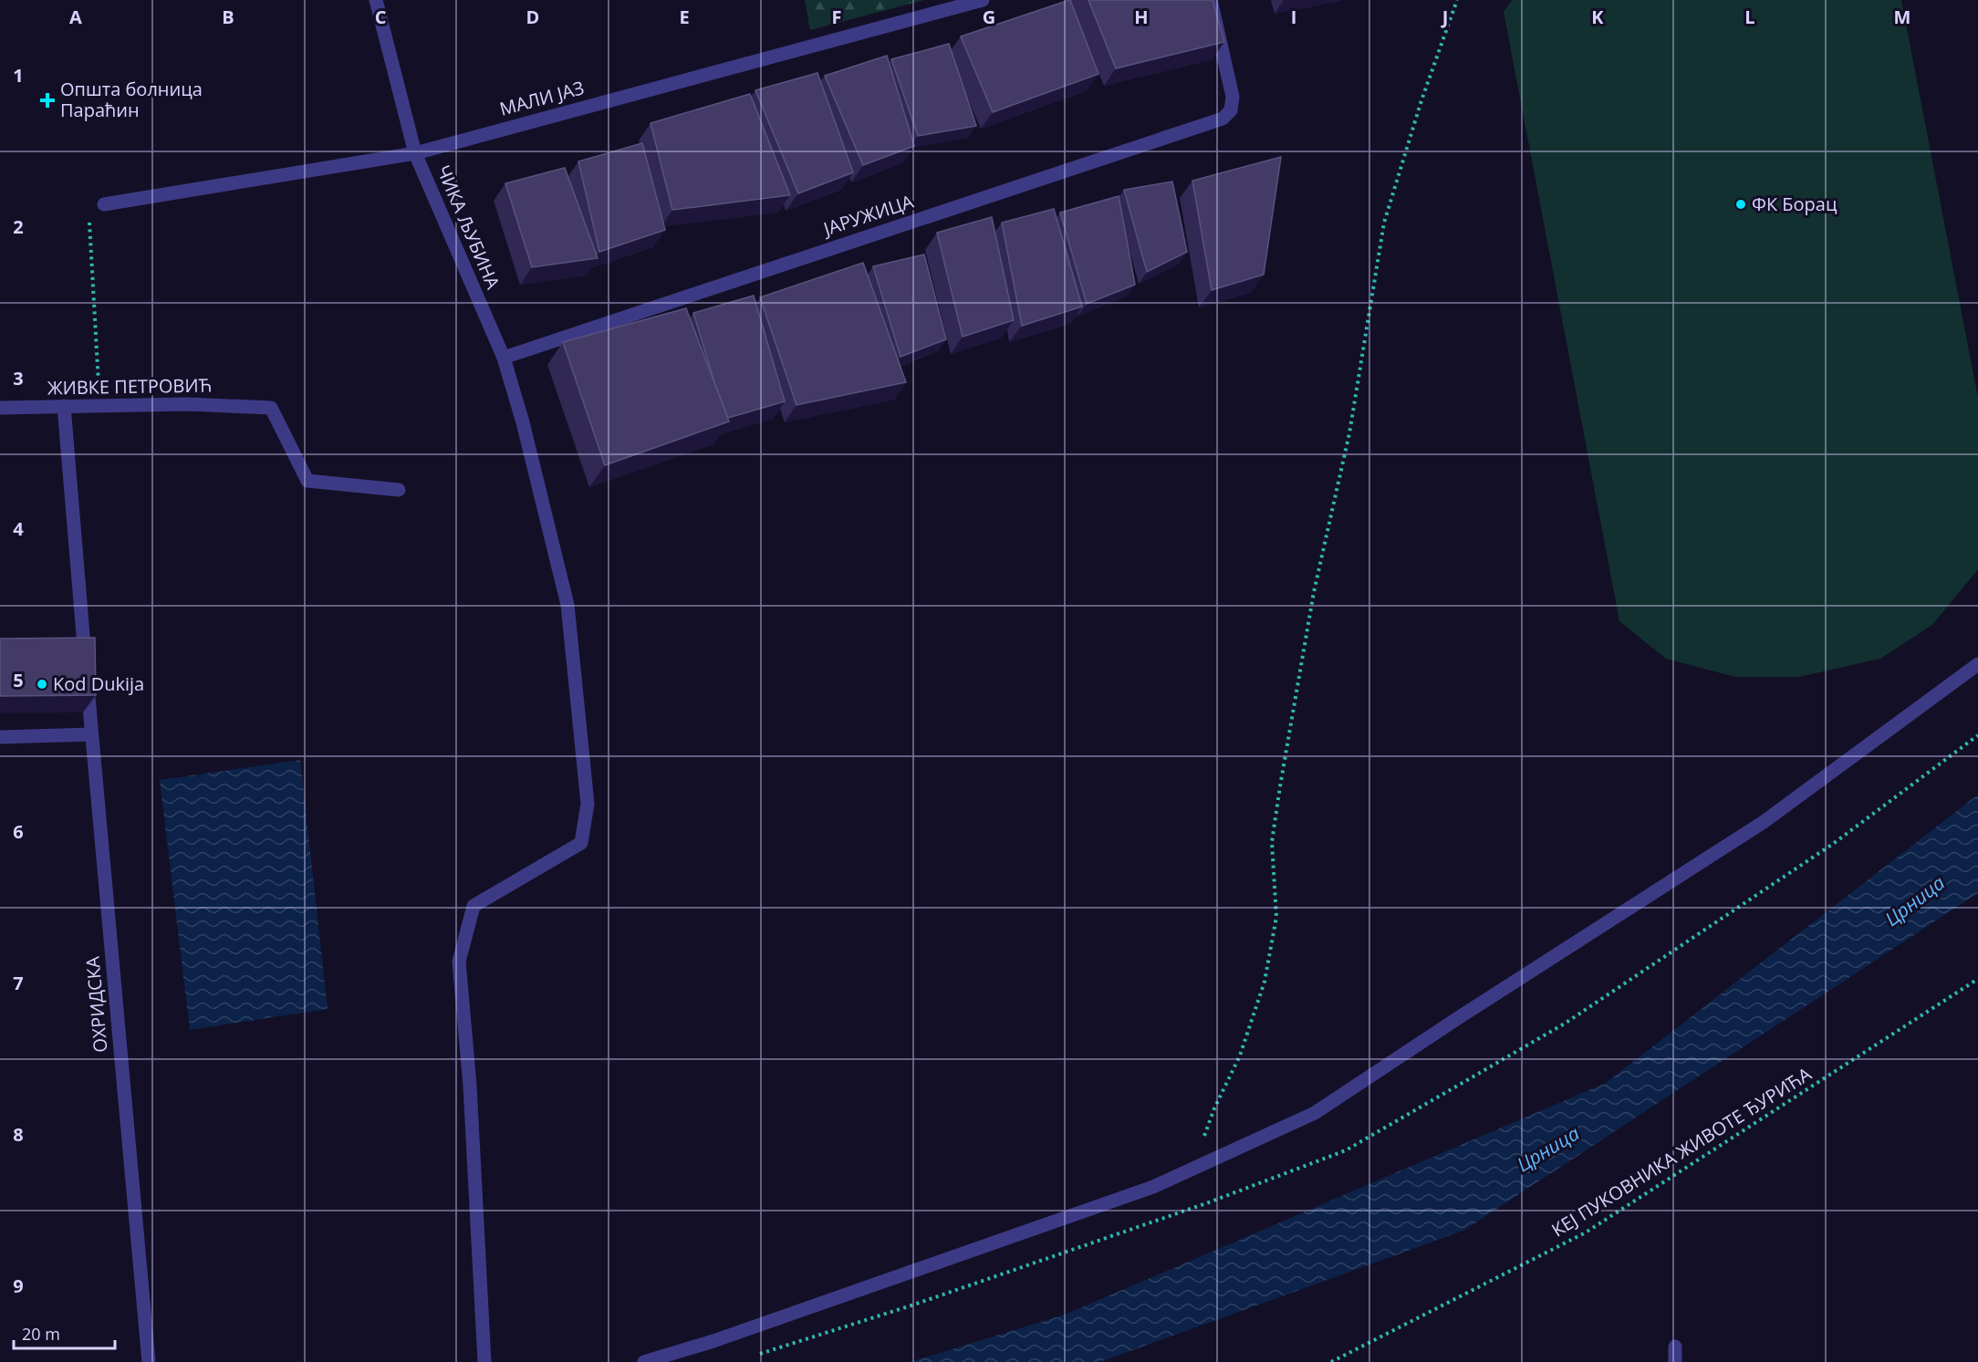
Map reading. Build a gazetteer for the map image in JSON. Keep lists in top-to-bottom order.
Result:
{
  "streets": {
    "street": [
      "МАЛИ ЈАЗ",
      "ЈАРУЖИЦА",
      "ЧИКА ЉУБИНА",
      "ЖИВКЕ ПЕТРОВИЋ",
      "ОХРИДСКА"
    ],
    "path": ["КЕЈ ПУКОВНИКА ЖИВОТЕ ЂУРИЋА"]
  },
  "crossings": [
    ["МАЛИ ЈАЗ", "ЧИКА ЉУБИНА"],
    ["ЈАРУЖИЦА", "ЧИКА ЉУБИНА"],
    ["ЖИВКЕ ПЕТРОВИЋ", "ОХРИДСКА"]
  ],
  "water": ["Црница"],
  "places": {
    "health": ["Општа болница Параћин"],
    "other": ["ФК Борац", "Kod Dukija"]
  },
  "scale_bar": "20 m",
  "grid": {
    "columns": [
      "A",
      "B",
      "C",
      "D",
      "E",
      "F",
      "G",
      "H",
      "I",
      "J",
      "K",
      "L",
      "M"
    ],
    "rows": [
      "1",
      "2",
      "3",
      "4",
      "5",
      "6",
      "7",
      "8",
      "9"
    ]
  }
}
